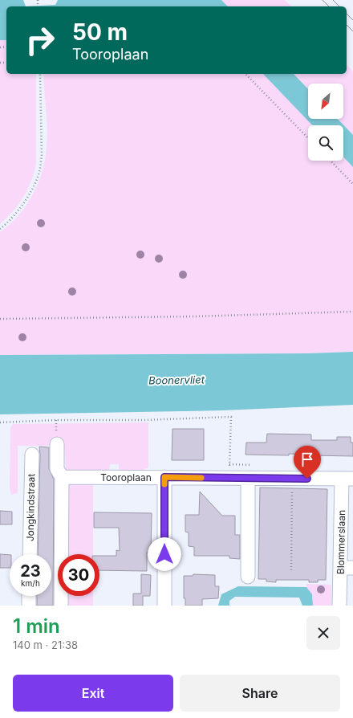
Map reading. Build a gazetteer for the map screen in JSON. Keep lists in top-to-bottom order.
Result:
{
  "streets": {
    "street": ["Tooroplaan", "Jongkindstraat", "Blommerslaan"]
  },
  "crossings": [
    ["Tooroplaan", "Blommerslaan"]
  ],
  "water": ["Boonervliet"],
  "north": "bottom left",
  "page": {
    "turn": ["50 m", "Tooroplaan"],
    "speed": "23 km/h",
    "limit": "30",
    "heading": ["1 min", "140 m · 21:38"],
    "buttons": ["Exit", "Share"]
  }
}
